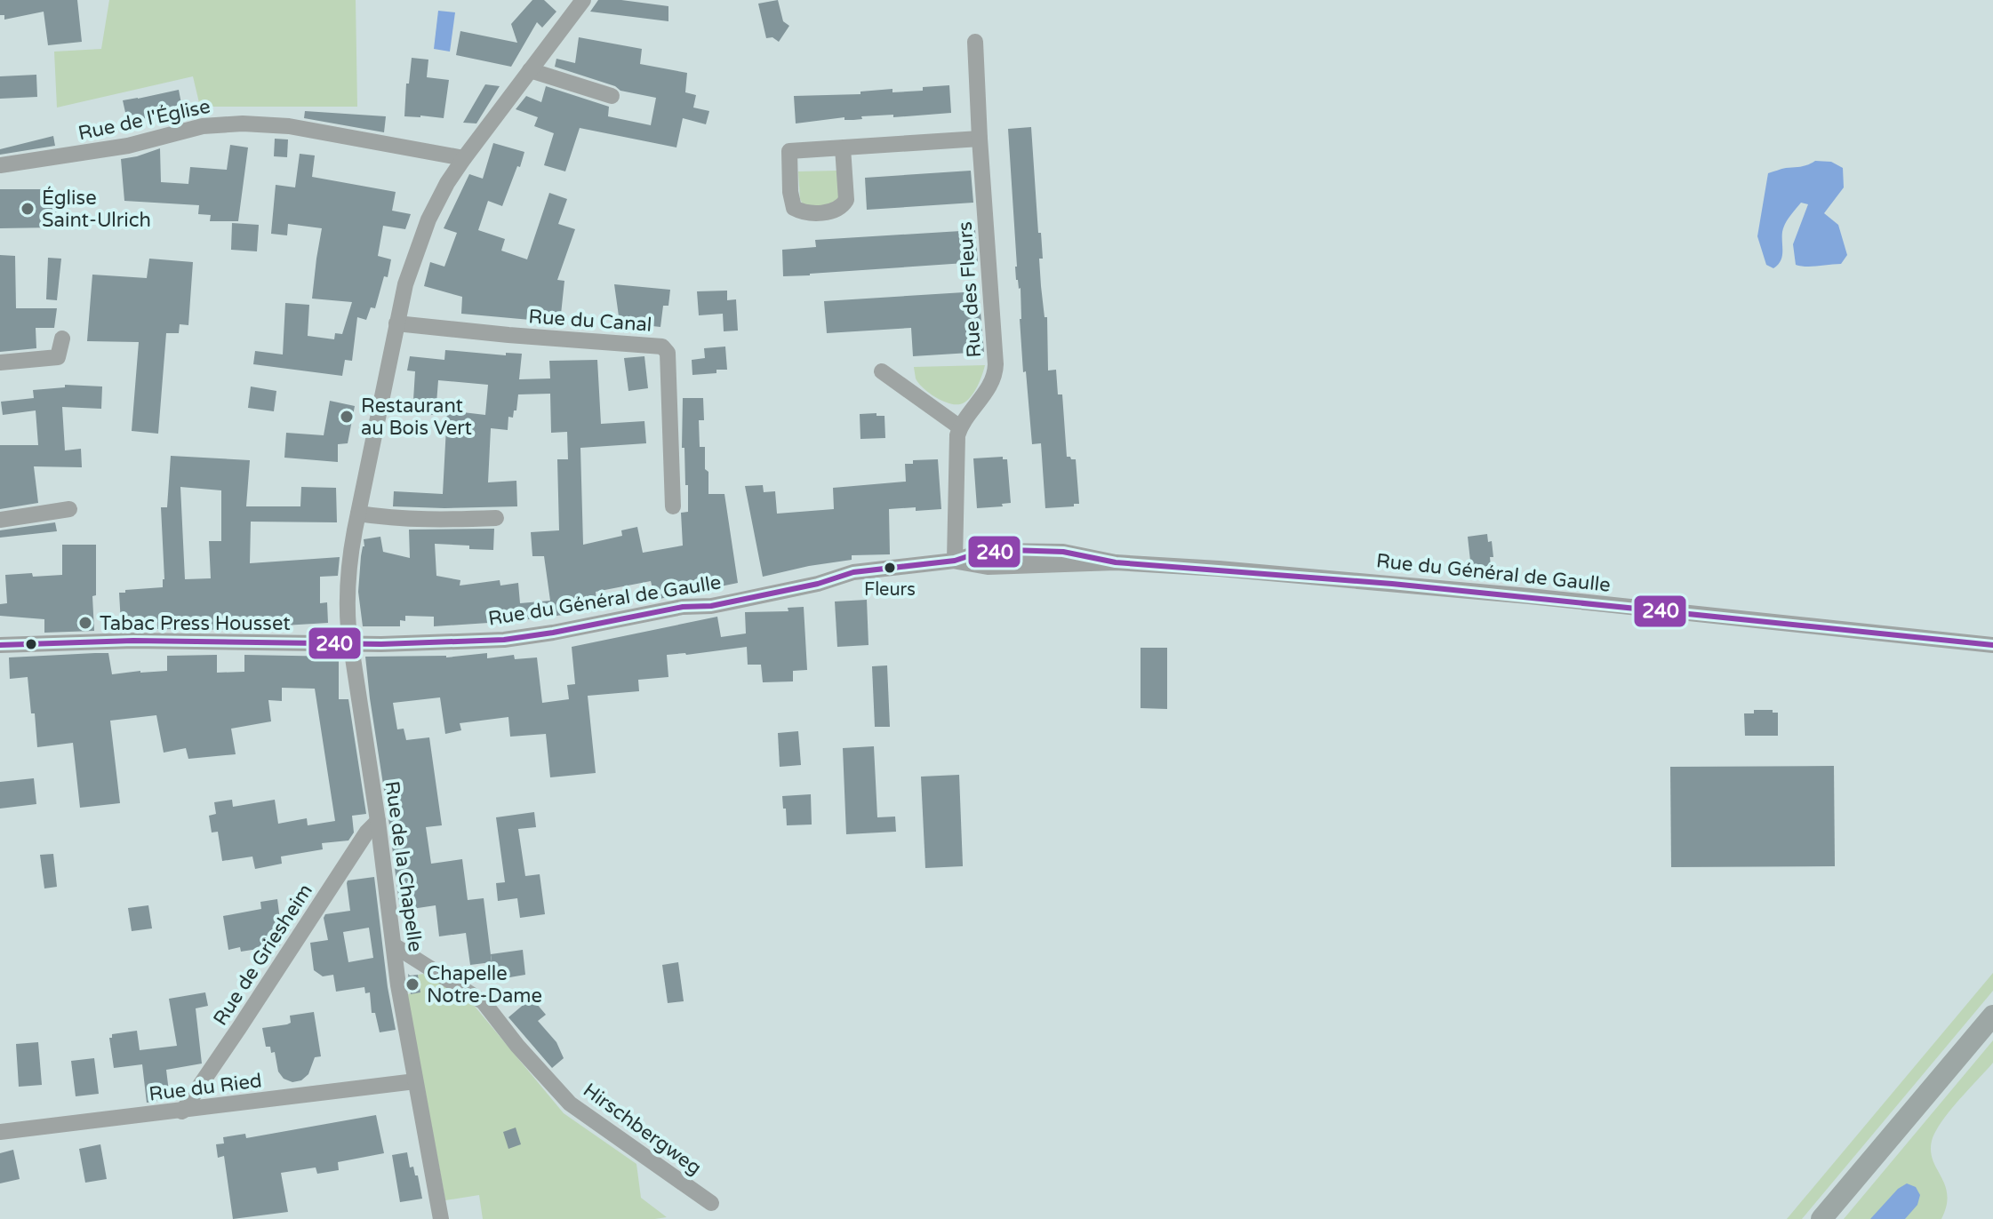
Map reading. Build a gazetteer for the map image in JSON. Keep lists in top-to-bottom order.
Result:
{
  "streets": {
    "street": [
      "Rue de l'Église",
      "Rue des Fleurs",
      "Rue du Canal",
      "Rue du Général de Gaulle",
      "Rue de la Chapelle",
      "Rue de Griesheim",
      "Rue du Ried",
      "Hirschbergweg"
    ]
  },
  "crossings": [
    ["Rue des Fleurs", "Rue du Général de Gaulle"],
    ["Rue du Général de Gaulle", "Rue de la Chapelle"],
    ["Rue de la Chapelle", "Rue de Griesheim"],
    ["Rue de la Chapelle", "Rue du Ried"],
    ["Rue de la Chapelle", "Hirschbergweg"],
    ["Rue de Griesheim", "Rue du Ried"]
  ],
  "places": [
    "Église Saint-Ulrich",
    "Restaurant au Bois Vert",
    "Fleurs",
    "Tabac Press Housset",
    "Chapelle Notre-Dame"
  ],
  "lines": ["transit line 240"]
}
